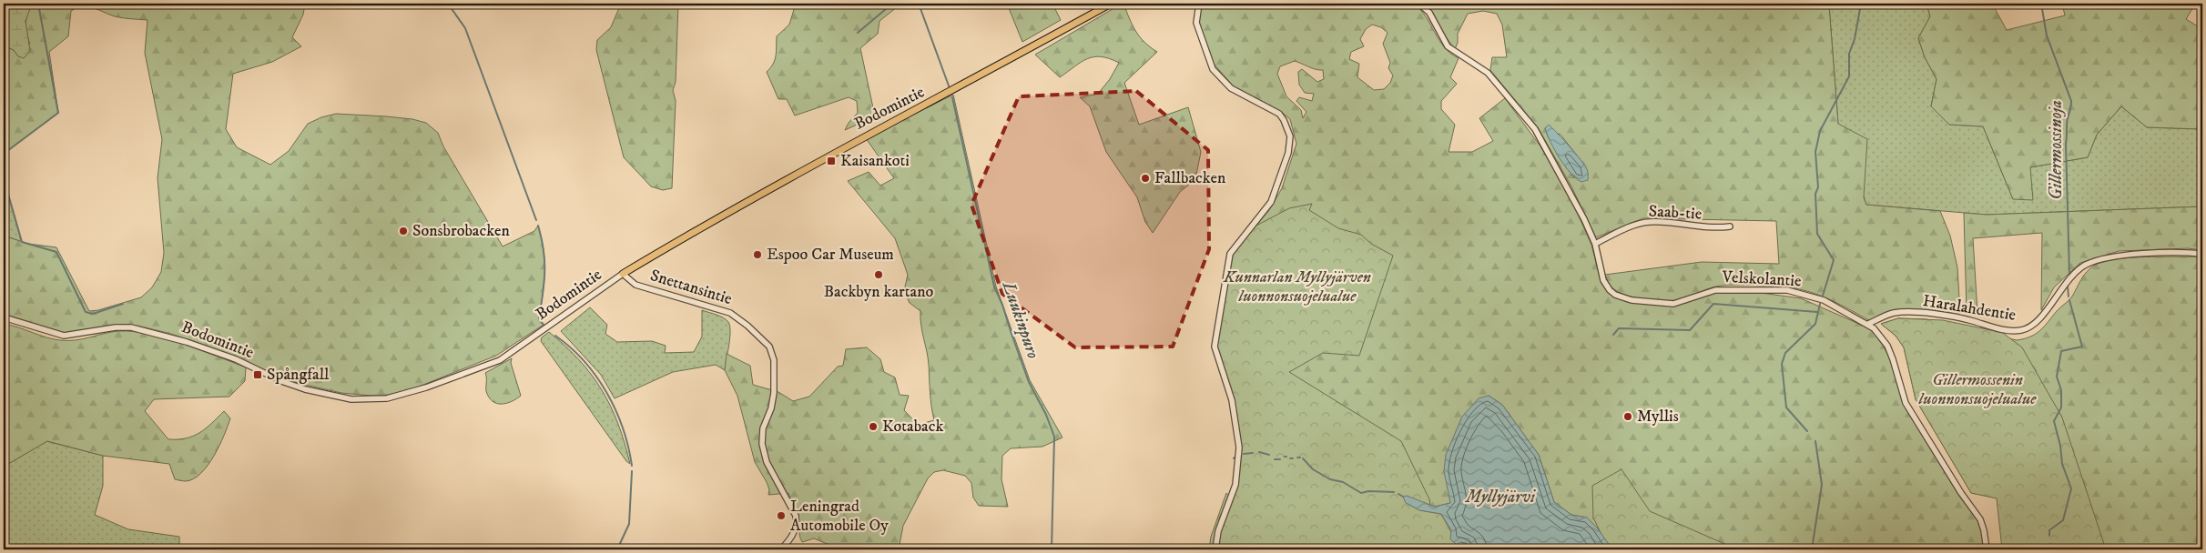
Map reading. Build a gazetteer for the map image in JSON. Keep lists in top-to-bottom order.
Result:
{
  "streets": {
    "main road": ["Bodomintie"],
    "street": [
      "Saab-tie",
      "Velskolantie",
      "Snettansintie",
      "Haralahdentie"
    ]
  },
  "crossings": [
    ["Bodomintie", "Snettansintie"],
    ["Saab-tie", "Velskolantie"],
    ["Velskolantie", "Haralahdentie"]
  ],
  "water": ["Gillermossinoja", "Luukinpuro", "Myllyjärvi"],
  "parks": ["Kunnarlan Myllyjärven luonnonsuojelualue", "Gillermossenin luonnonsuojelualue"],
  "places": {
    "transit": ["Kaisankoti", "Spångfall"],
    "other": [
      "Fallbacken",
      "Sonsbrobacken",
      "Espoo Car Museum",
      "Backbyn kartano",
      "Myllis",
      "Kotaback",
      "Leningrad Automobile Oy"
    ]
  }
}
